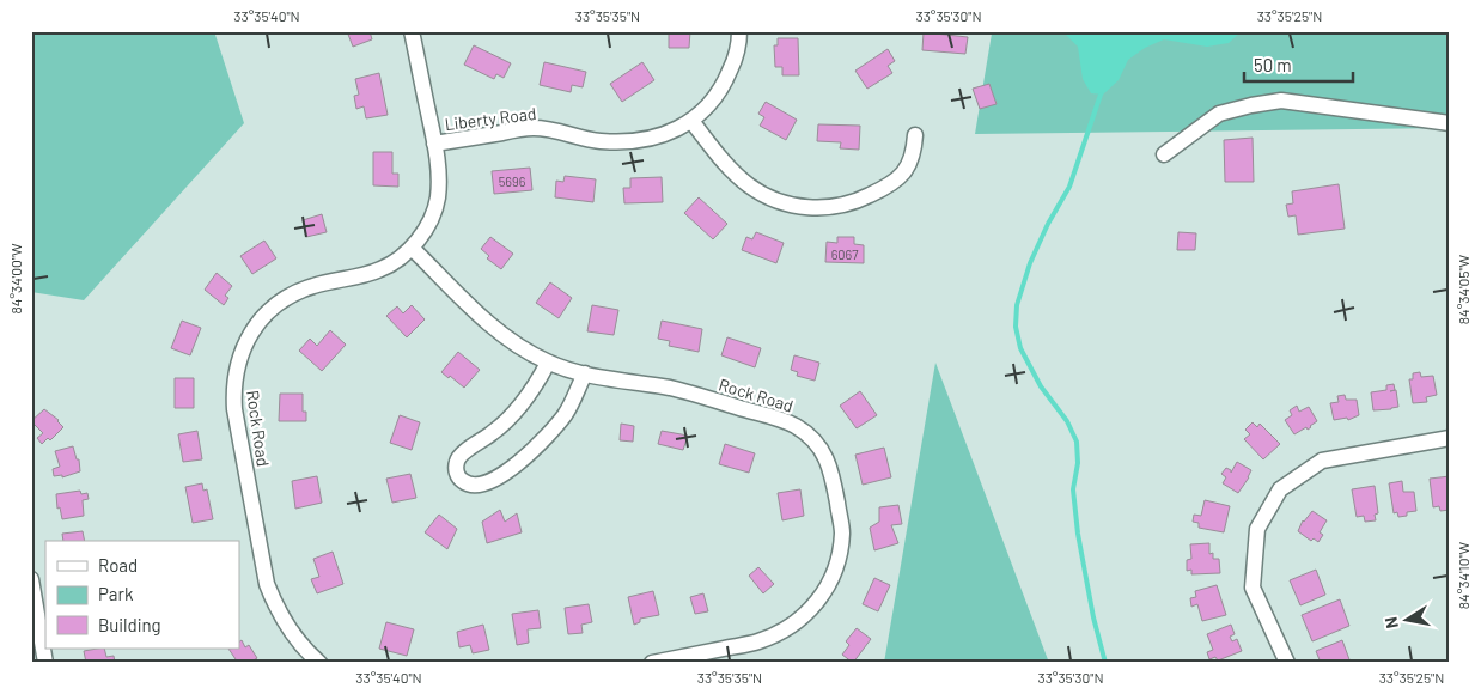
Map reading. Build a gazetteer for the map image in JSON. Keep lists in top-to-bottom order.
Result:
{
  "streets": {
    "street": ["Liberty Road", "Rock Road"]
  },
  "crossings": [
    ["Liberty Road", "Rock Road"]
  ],
  "house_numbers": ["5696", "6067"],
  "legend": ["Road", "Park", "Building"],
  "scale_bar": "50 m",
  "north": "left",
  "coordinates": [
    "33°35'40\"N",
    "33°35'35\"N",
    "33°35'30\"N",
    "33°35'25\"N",
    "84°34'00\"W",
    "84°34'05\"W",
    "84°34'10\"W"
  ]
}
